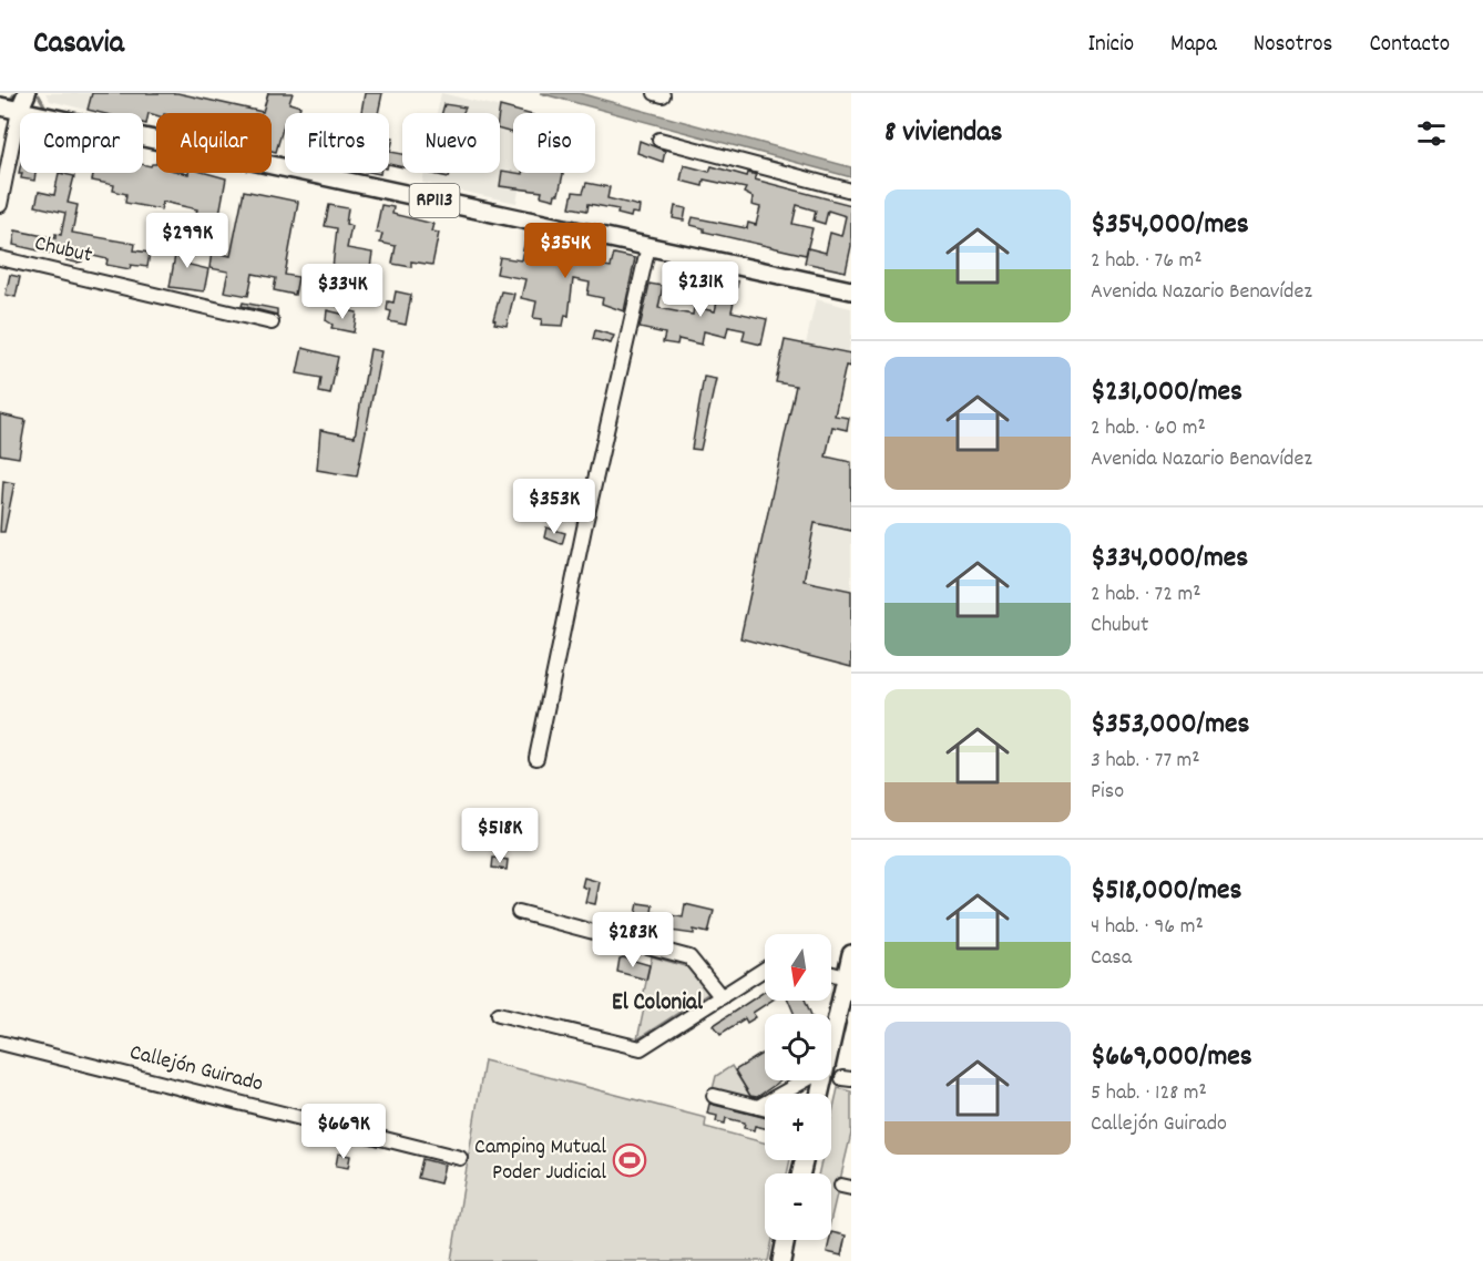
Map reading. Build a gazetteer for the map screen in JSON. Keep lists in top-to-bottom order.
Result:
{
  "streets": {
    "main road": ["RP113"],
    "street": ["Chubut", "Callejón Guirado"]
  },
  "districts": ["El Colonial"],
  "places": {
    "sports": ["Camping Mutual Poder Judicial"]
  },
  "north": "bottom",
  "page": {
    "header": "Casavia",
    "nav": [
      "Inicio",
      "Mapa",
      "Nosotros",
      "Contacto"
    ],
    "heading": "8 viviendas",
    "chip": [
      "Comprar",
      "Alquilar",
      "Filtros",
      "Nuevo",
      "Piso"
    ],
    "list": [
      {
        "name": "$354,000/mes",
        "note": "2 hab. · 76 m² · Avenida Nazario Benavídez"
      },
      {
        "name": "$231,000/mes",
        "note": "2 hab. · 60 m² · Avenida Nazario Benavídez"
      },
      {
        "name": "$334,000/mes",
        "note": "2 hab. · 72 m² · Chubut"
      },
      {
        "name": "$353,000/mes",
        "note": "3 hab. · 77 m² · Piso"
      },
      {
        "name": "$518,000/mes",
        "note": "4 hab. · 96 m² · Casa"
      },
      {
        "name": "$669,000/mes",
        "note": "5 hab. · 128 m² · Callejón Guirado"
      }
    ],
    "price": [
      "$299K",
      "$354K",
      "$231K",
      "$334K",
      "$353K",
      "$518K",
      "$283K",
      "$669K"
    ],
    "map_buttons": ["+", "−"]
  }
}
